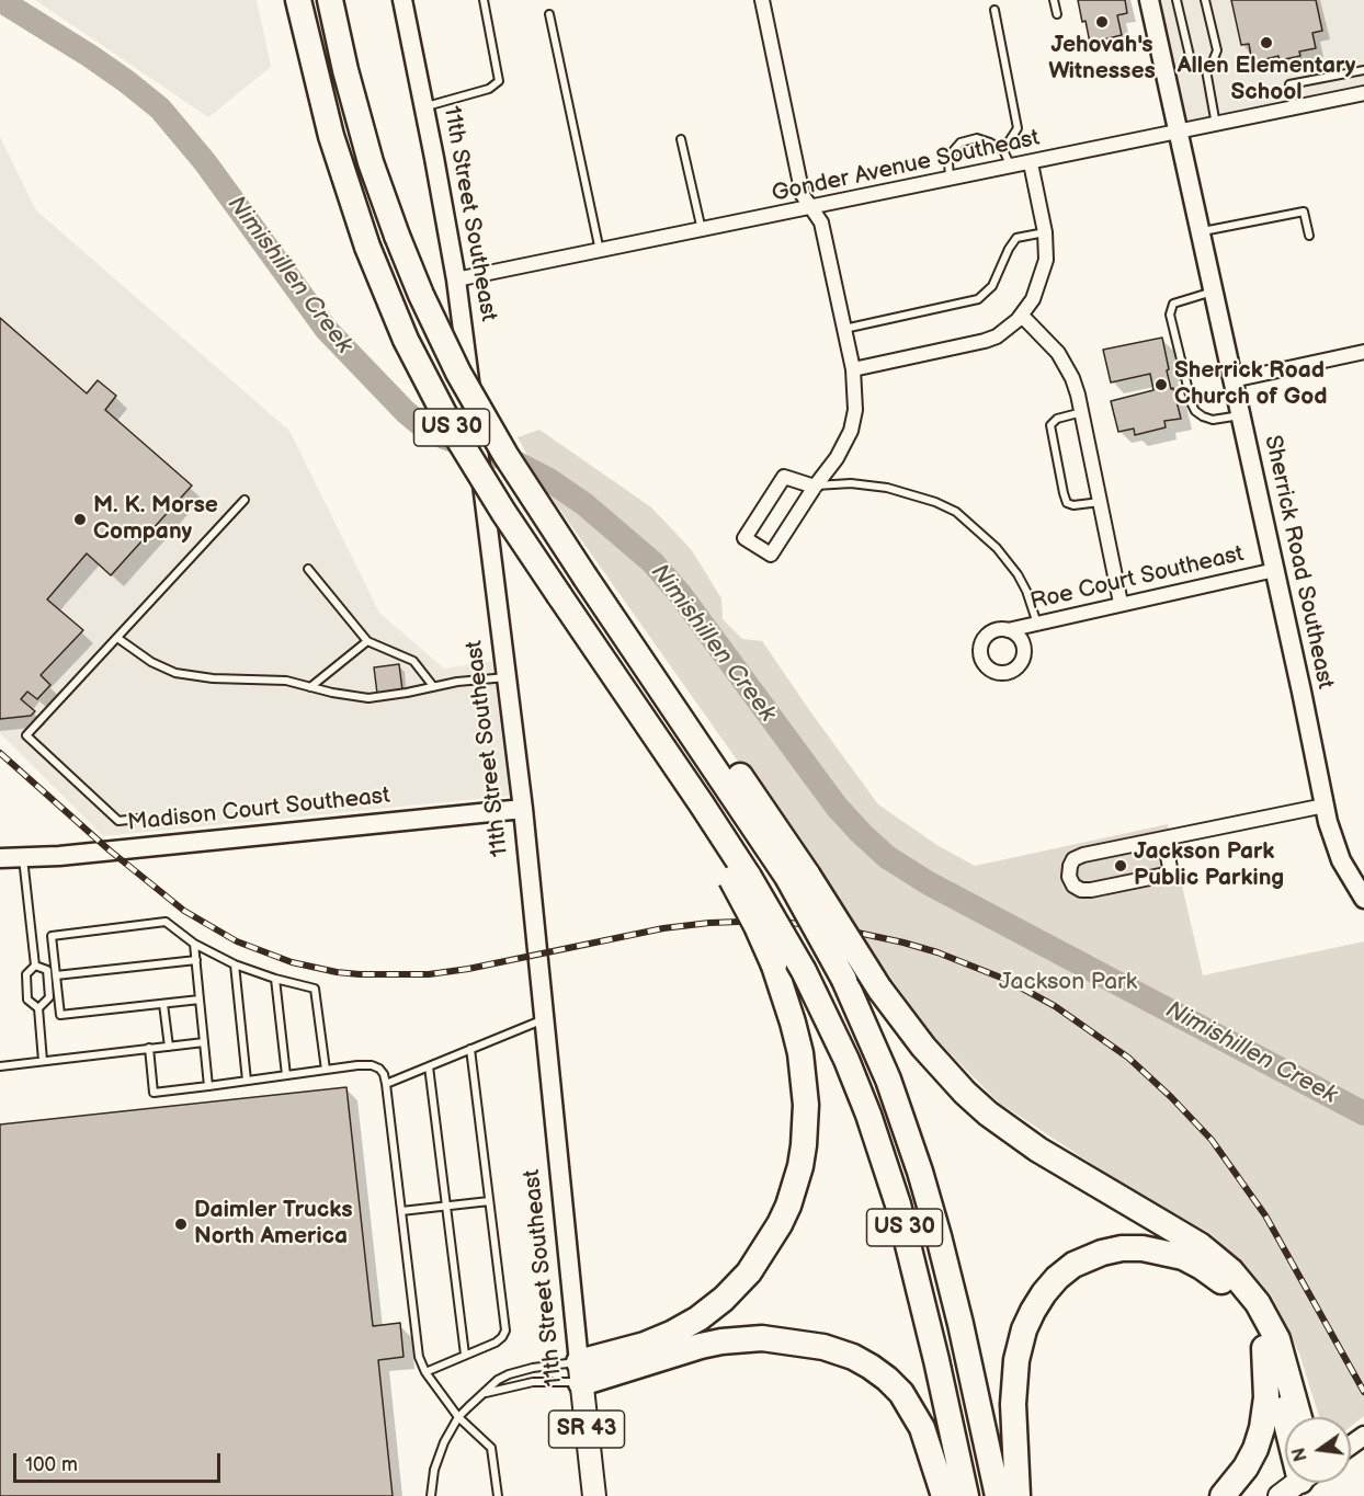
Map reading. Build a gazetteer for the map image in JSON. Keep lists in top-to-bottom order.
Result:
{
  "streets": {
    "highway": ["US 30"],
    "main road": ["11th Street Southeast", "SR 43"],
    "street": [
      "Gonder Avenue Southeast",
      "Sherrick Road Southeast",
      "Roe Court Southeast",
      "Madison Court Southeast"
    ]
  },
  "crossings": [
    ["Gonder Avenue Southeast", "11th Street Southeast"],
    ["Gonder Avenue Southeast", "Sherrick Road Southeast"],
    ["11th Street Southeast", "Madison Court Southeast"],
    ["Sherrick Road Southeast", "Roe Court Southeast"]
  ],
  "water": ["Nimishillen Creek"],
  "parks": ["Jackson Park"],
  "places": [
    "Jehovah's Witnesses",
    "Allen Elementary School",
    "Sherrick Road Church of God",
    "M. K. Morse Company",
    "Jackson Park Public Parking",
    "Daimler Trucks North America"
  ],
  "scale_bar": "100 m",
  "north": "left"
}
